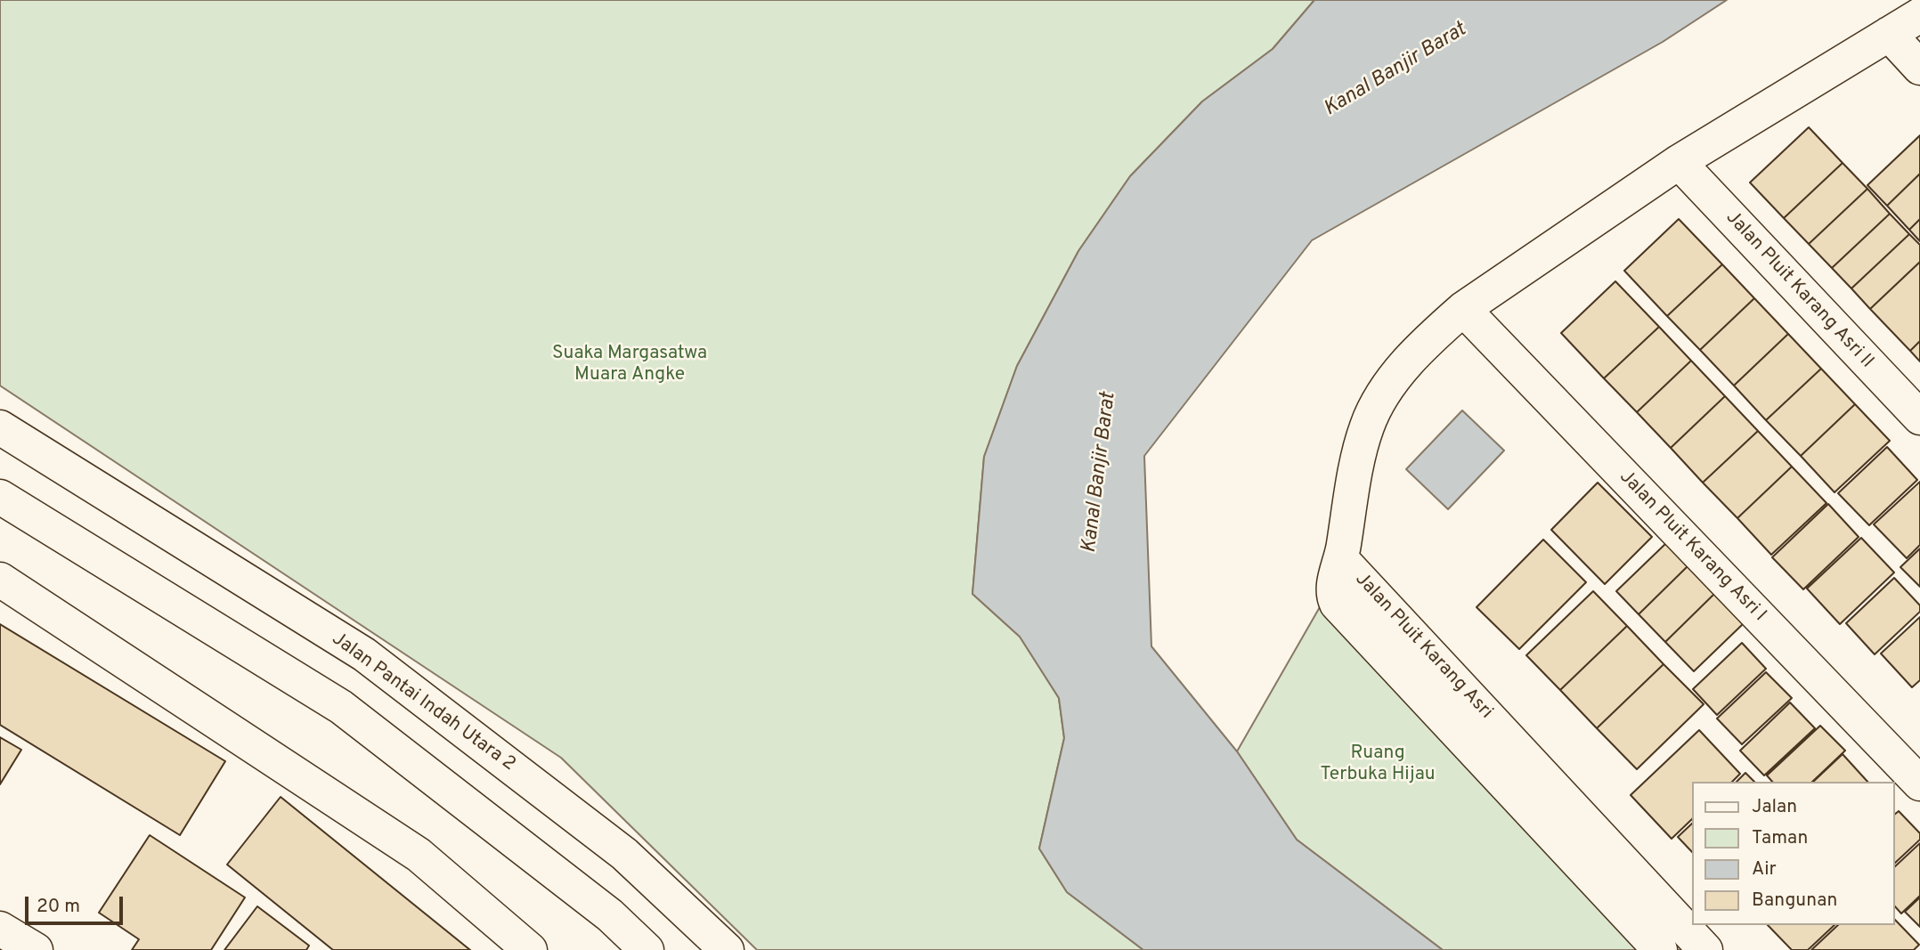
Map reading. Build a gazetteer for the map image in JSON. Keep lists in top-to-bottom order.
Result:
{
  "streets": {
    "street": [
      "Jalan Pluit Karang Asri II",
      "Jalan Pluit Karang Asri I",
      "Jalan Pluit Karang Asri",
      "Jalan Pantai Indah Utara 2"
    ]
  },
  "water": ["Kanal Banjir Barat"],
  "parks": ["Suaka Margasatwa Muara Angke", "Ruang Terbuka Hijau"],
  "legend": [
    "Jalan",
    "Taman",
    "Air",
    "Bangunan"
  ],
  "scale_bar": "20 m"
}
